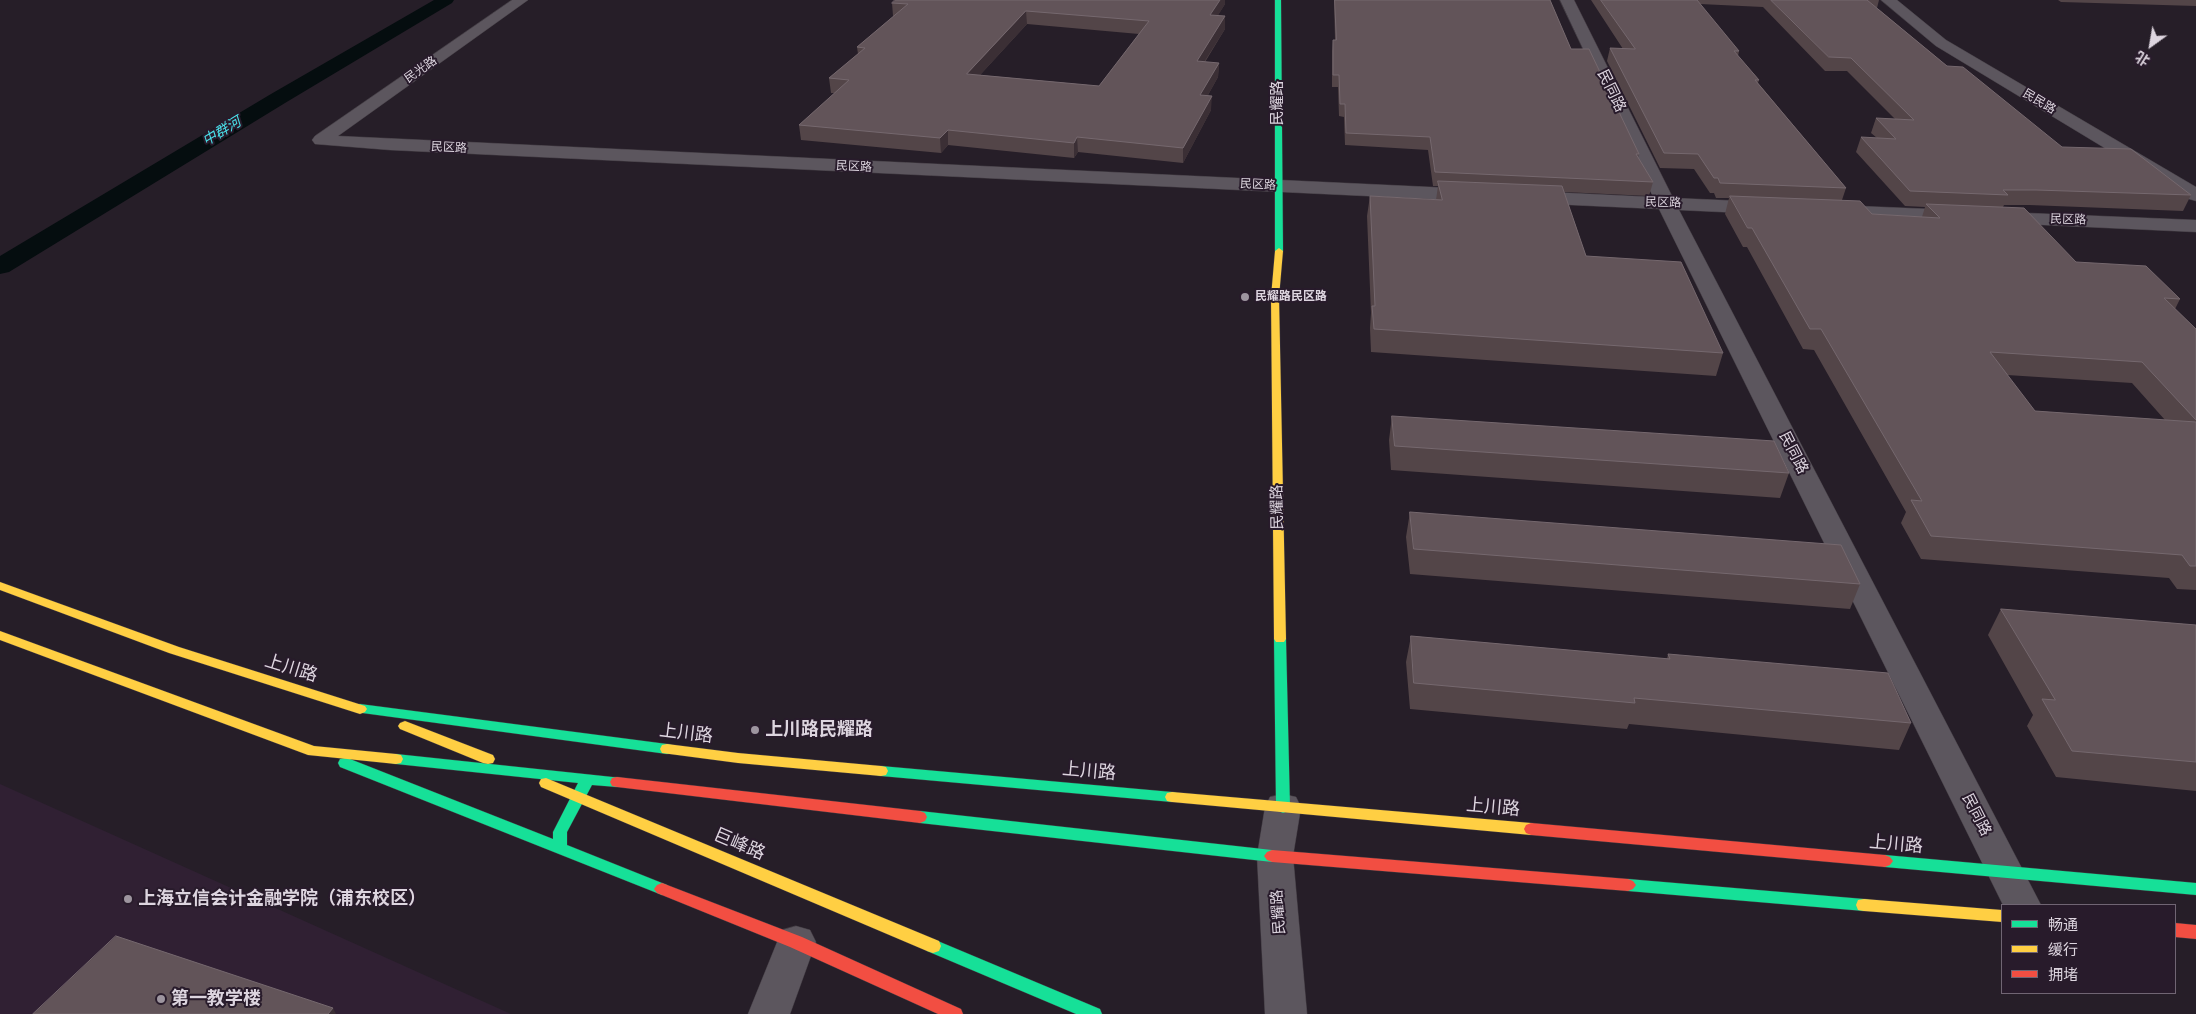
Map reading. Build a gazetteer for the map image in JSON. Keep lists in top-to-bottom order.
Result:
{
  "streets": {
    "street": [
      "民光路",
      "民同路",
      "民民路",
      "民耀路",
      "民区路",
      "上川路",
      "巨峰路"
    ]
  },
  "crossings": [
    ["民光路", "民区路"],
    ["民同路", "民区路"],
    ["民同路", "上川路"],
    ["民耀路", "民区路"],
    ["民耀路", "上川路"],
    ["上川路", "巨峰路"]
  ],
  "water": ["中群河"],
  "places": [
    "民耀路民区路",
    "上川路民耀路",
    "上海立信会计金融学院（浦东校区）",
    "第一教学楼"
  ],
  "legend": ["畅通", "缓行", "拥堵"],
  "north": "bottom left"
}
